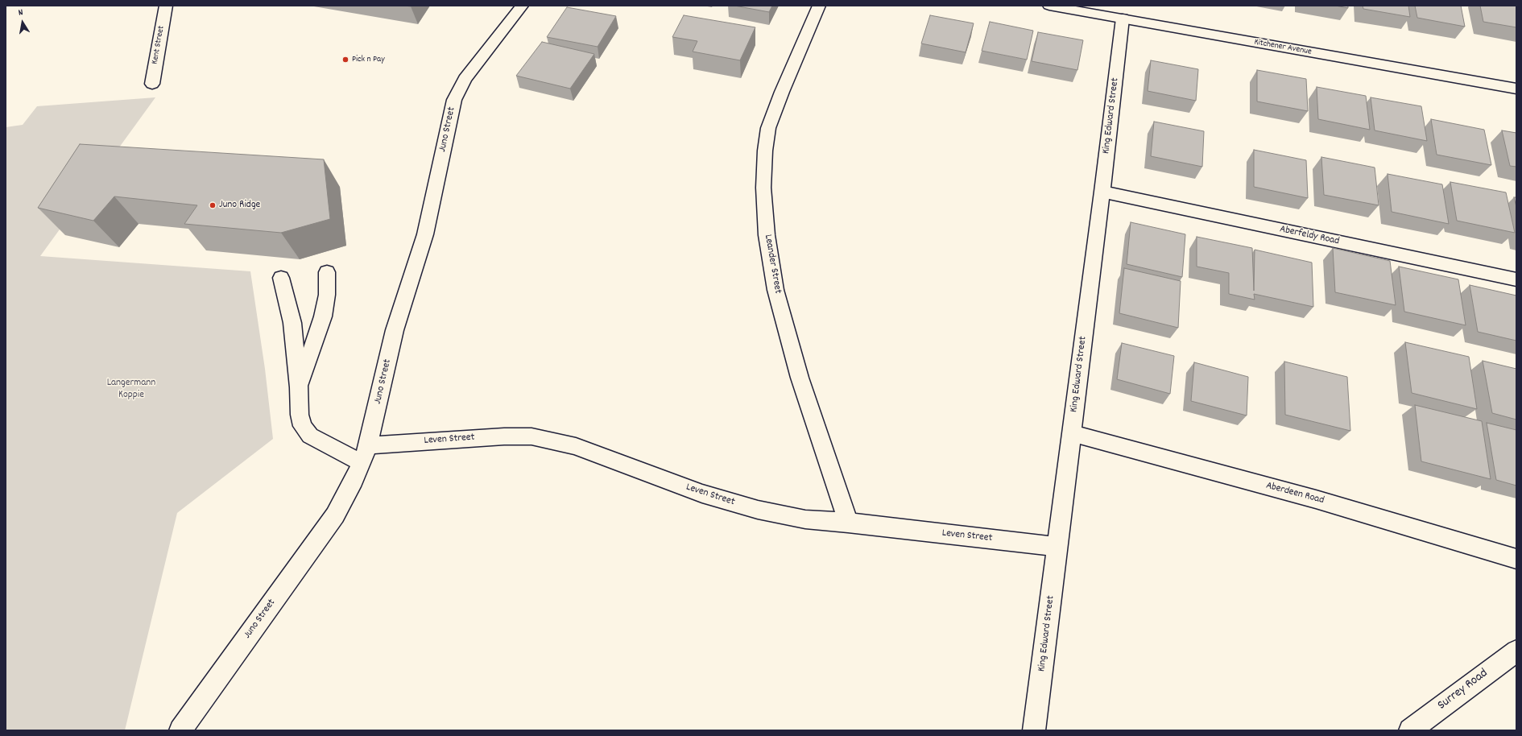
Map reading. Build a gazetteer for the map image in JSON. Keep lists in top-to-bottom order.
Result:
{
  "streets": {
    "street": [
      "Kent Street",
      "Kitchener Avenue",
      "King Edward Street",
      "Juno Street",
      "Aberfeldy Road",
      "Leander Street",
      "Leven Street",
      "Aberdeen Road",
      "Surrey Road"
    ]
  },
  "crossings": [
    ["Kitchener Avenue", "King Edward Street"],
    ["King Edward Street", "Aberfeldy Road"],
    ["King Edward Street", "Leven Street"],
    ["King Edward Street", "Aberdeen Road"],
    ["Juno Street", "Leven Street"],
    ["Leander Street", "Leven Street"]
  ],
  "parks": ["Langermann Koppie"],
  "places": ["Pick n Pay", "Juno Ridge"],
  "north": "top"
}
